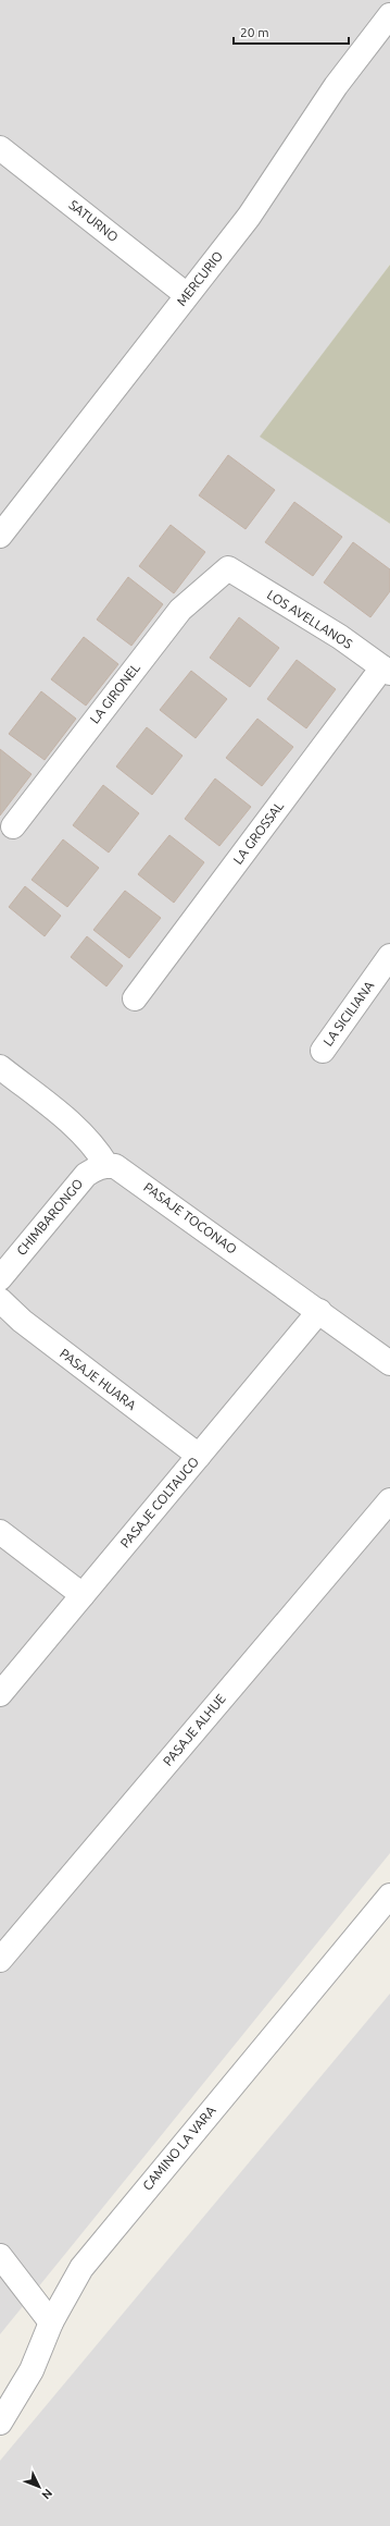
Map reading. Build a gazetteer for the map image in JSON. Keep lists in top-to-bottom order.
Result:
{
  "streets": {
    "street": [
      "SATURNO",
      "MERCURIO",
      "LOS AVELLANOS",
      "LA GIRONEL",
      "LA GROSSAL",
      "LA SICILIANA",
      "CHIMBARONGO",
      "PASAJE TOCONAO",
      "PASAJE HUARA",
      "PASAJE COLTAUCO",
      "PASAJE ALHUE",
      "CAMINO LA VARA"
    ]
  },
  "crossings": [
    ["SATURNO", "MERCURIO"],
    ["LOS AVELLANOS", "LA GIRONEL"],
    ["LOS AVELLANOS", "LA GROSSAL"],
    ["CHIMBARONGO", "PASAJE TOCONAO"],
    ["PASAJE TOCONAO", "PASAJE COLTAUCO"],
    ["PASAJE HUARA", "PASAJE COLTAUCO"]
  ],
  "scale_bar": "20 m",
  "north": "bottom right"
}
